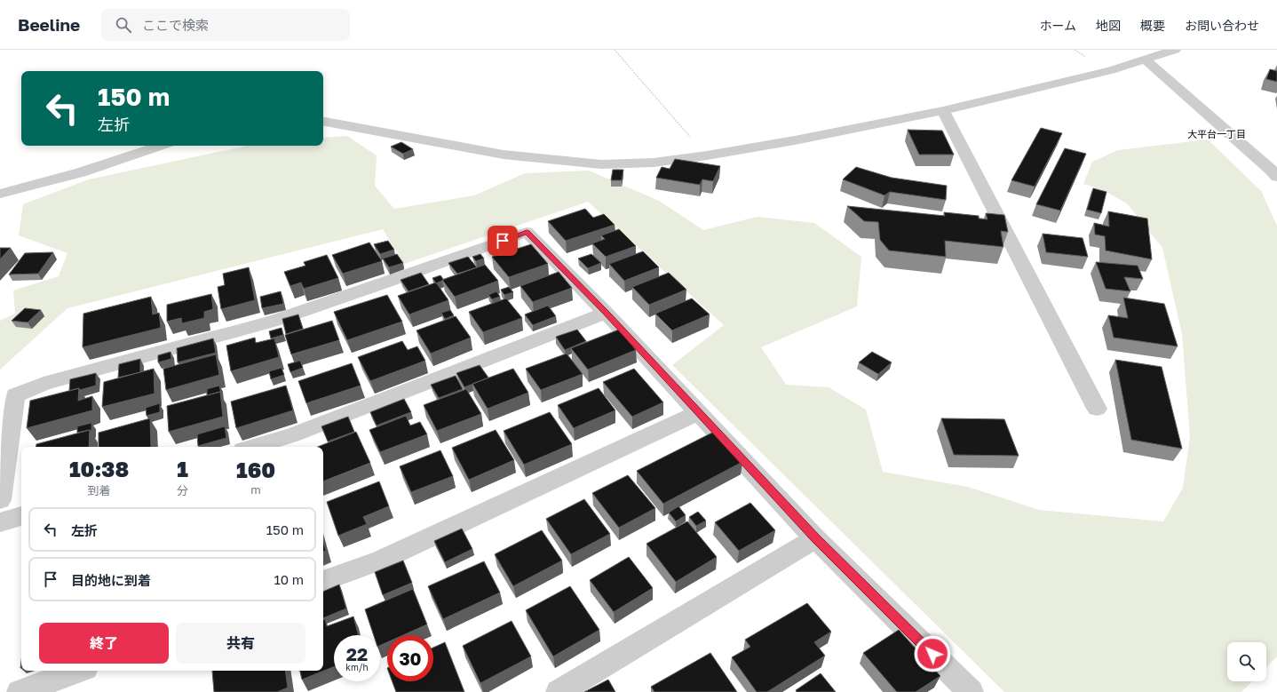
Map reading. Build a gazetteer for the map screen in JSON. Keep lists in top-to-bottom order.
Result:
{
  "districts": ["大平台一丁目"],
  "page": {
    "header": "Beeline",
    "search": "ここで検索",
    "nav": [
      "ホーム",
      "地図",
      "概要",
      "お問い合わせ"
    ],
    "turn": ["150 m", "左折"],
    "eta": [
      "10:38",
      "到着",
      "1",
      "分",
      "160",
      "m"
    ],
    "list": [
      {
        "name": "左折",
        "value": "150 m"
      },
      {
        "name": "目的地に到着",
        "value": "10 m"
      }
    ],
    "buttons": ["終了", "共有"],
    "speed": "22 km/h",
    "limit": "30"
  }
}
